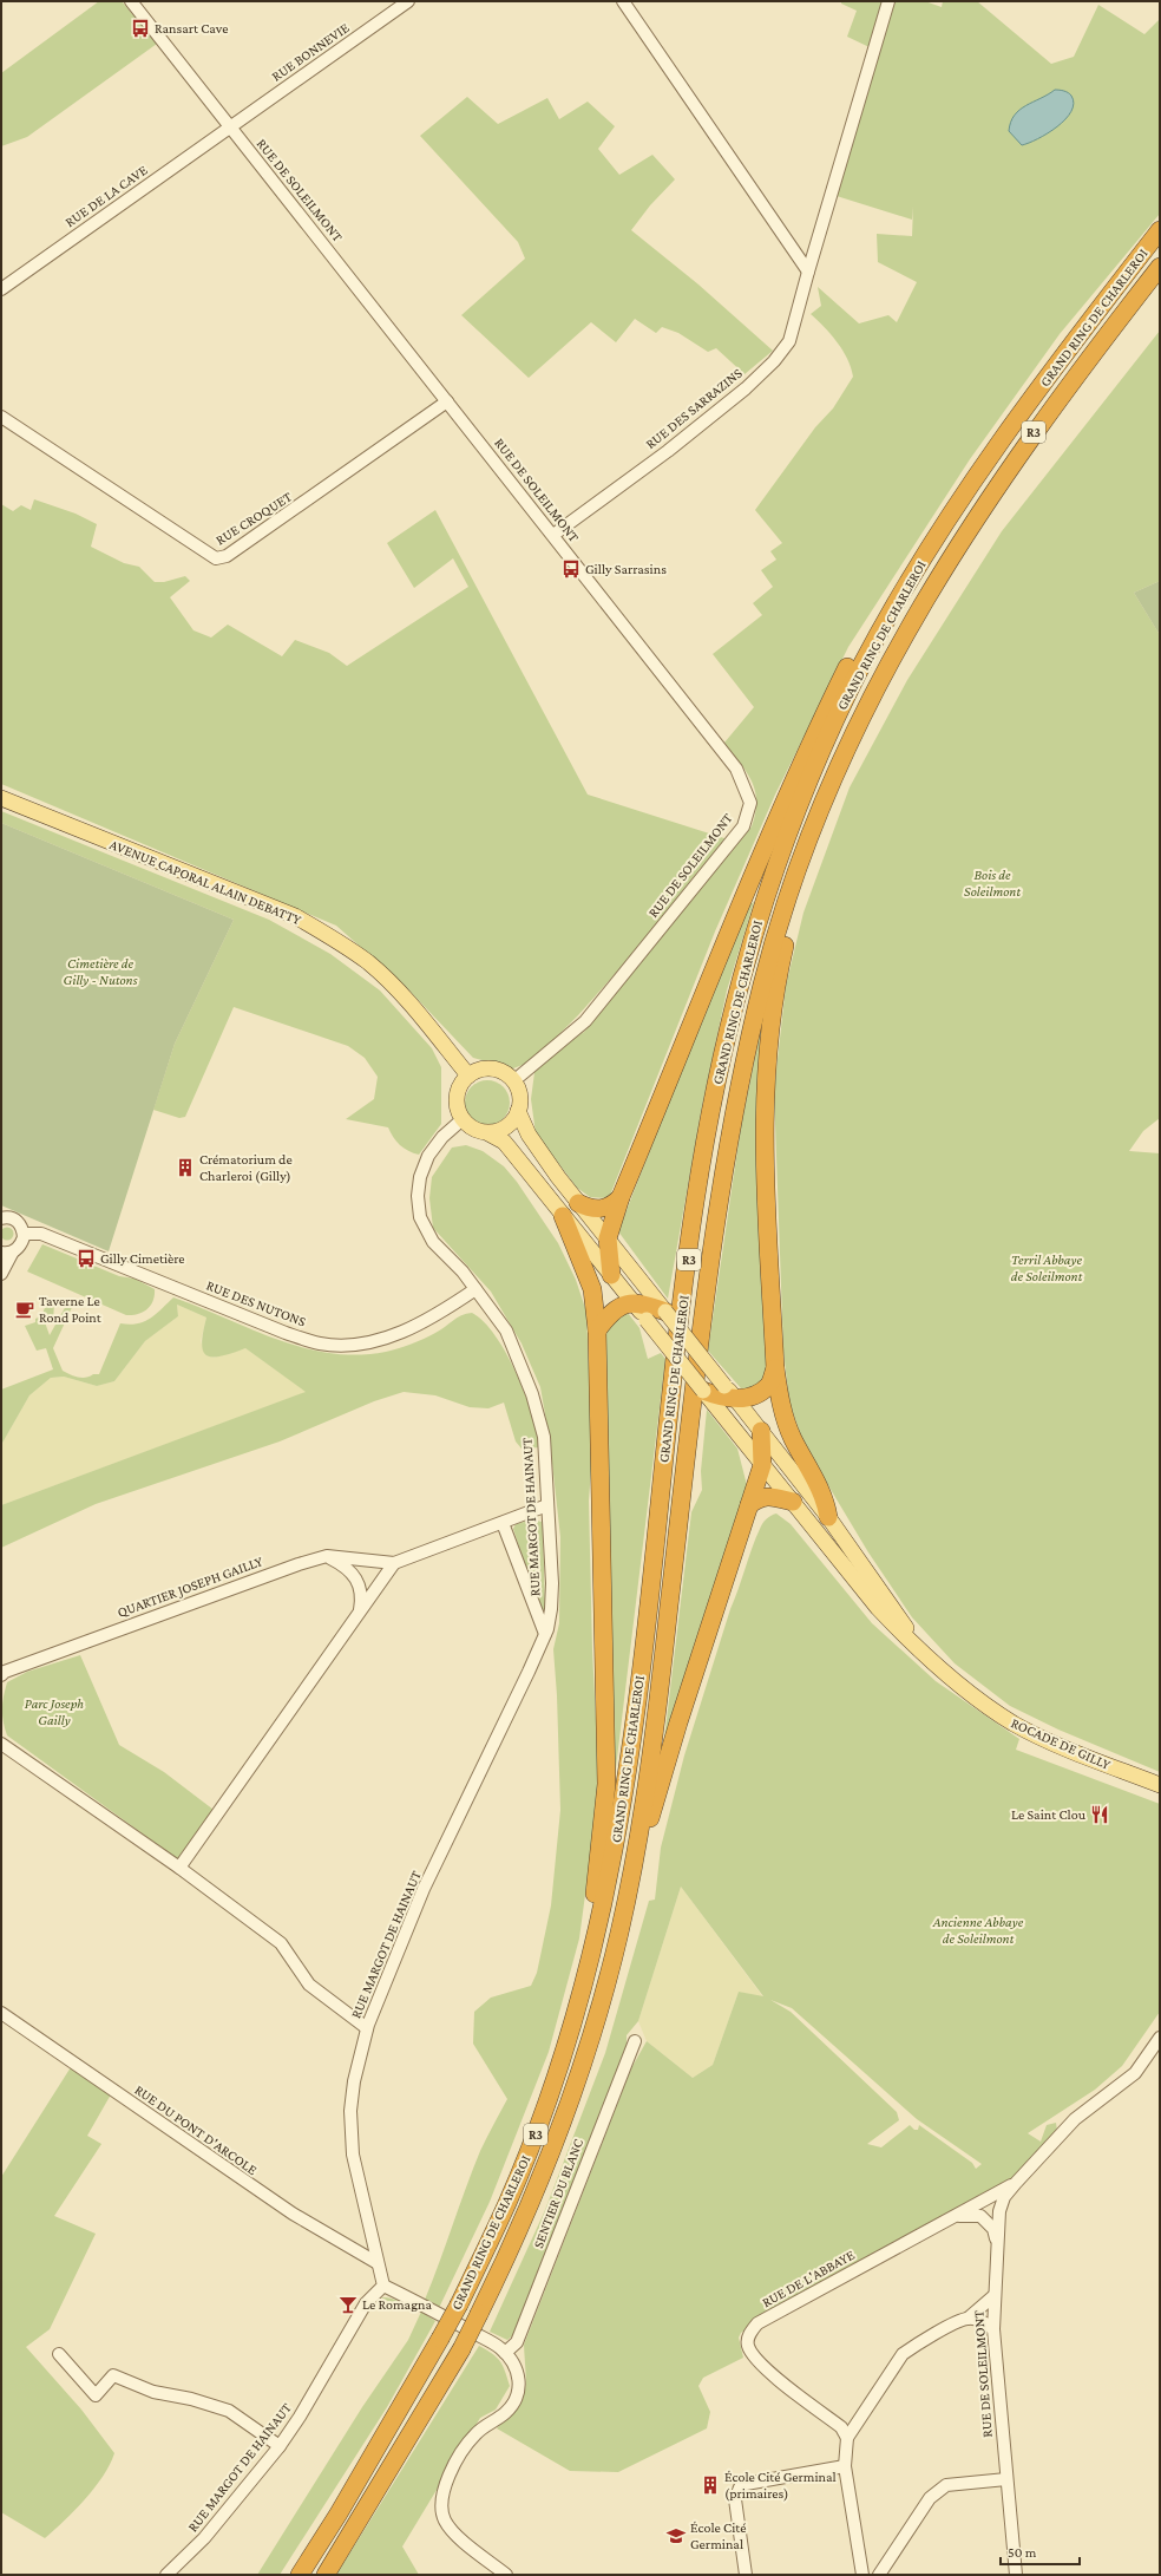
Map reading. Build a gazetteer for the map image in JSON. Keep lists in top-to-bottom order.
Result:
{
  "streets": {
    "highway": ["GRAND RING DE CHARLEROI", "R3"],
    "main road": ["AVENUE CAPORAL ALAIN DEBATTY", "ROCADE DE GILLY"],
    "street": [
      "RUE BONNEVIE",
      "RUE DE SOLEILMONT",
      "RUE DE LA CAVE",
      "RUE DES SARRAZINS",
      "RUE CROQUET",
      "RUE DES NUTONS",
      "RUE MARGOT DE HAINAUT",
      "QUARTIER JOSEPH GAILLY",
      "RUE DU PONT D'ARCOLE",
      "SENTIER DU BLANC",
      "RUE DE L'ABBAYE"
    ]
  },
  "crossings": [
    ["RUE BONNEVIE", "RUE DE SOLEILMONT"],
    ["RUE BONNEVIE", "RUE DE LA CAVE"],
    ["RUE DE SOLEILMONT", "RUE DE LA CAVE"],
    ["RUE DE SOLEILMONT", "RUE DES SARRAZINS"],
    ["RUE DE SOLEILMONT", "RUE CROQUET"],
    ["RUE DE SOLEILMONT", "AVENUE CAPORAL ALAIN DEBATTY"],
    ["RUE DE SOLEILMONT", "RUE MARGOT DE HAINAUT"],
    ["RUE DE SOLEILMONT", "RUE DE L'ABBAYE"],
    ["AVENUE CAPORAL ALAIN DEBATTY", "RUE MARGOT DE HAINAUT"],
    ["RUE DES NUTONS", "RUE MARGOT DE HAINAUT"],
    ["RUE MARGOT DE HAINAUT", "QUARTIER JOSEPH GAILLY"],
    ["RUE MARGOT DE HAINAUT", "RUE DU PONT D'ARCOLE"]
  ],
  "parks": [
    "Bois de Soleilmont",
    "Cimetière de Gilly - Nutons",
    "Terril Abbaye de Soleilmont",
    "Parc Joseph Gailly",
    "Ancienne Abbaye de Soleilmont"
  ],
  "places": {
    "bus stop": ["Ransart Cave", "Gilly Sarrasins", "Gilly Cimetière"],
    "building": ["Crématorium de Charleroi (Gilly)", "École Cité Germinal (primaires)"],
    "cafe": ["Taverne Le Rond Point"],
    "restaurant": ["Le Saint Clou"],
    "bar": ["Le Romagna"],
    "school or university": ["École Cité Germinal"]
  },
  "scale_bar": "50 m"
}
